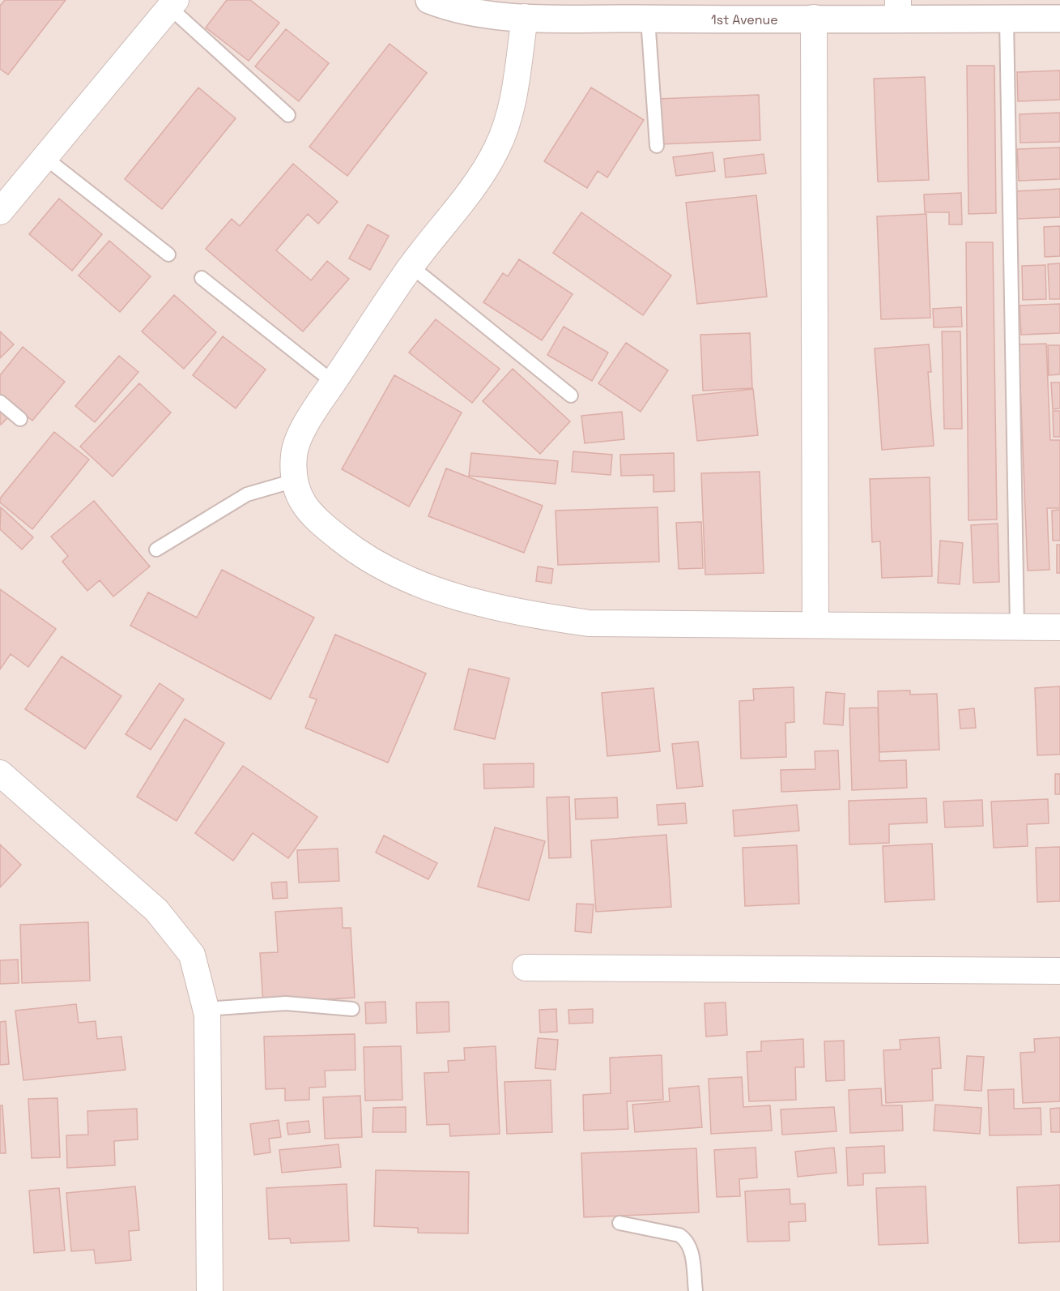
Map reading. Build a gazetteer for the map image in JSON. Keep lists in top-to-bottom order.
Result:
{
  "streets": {
    "street": ["1st Avenue"]
  }
}
